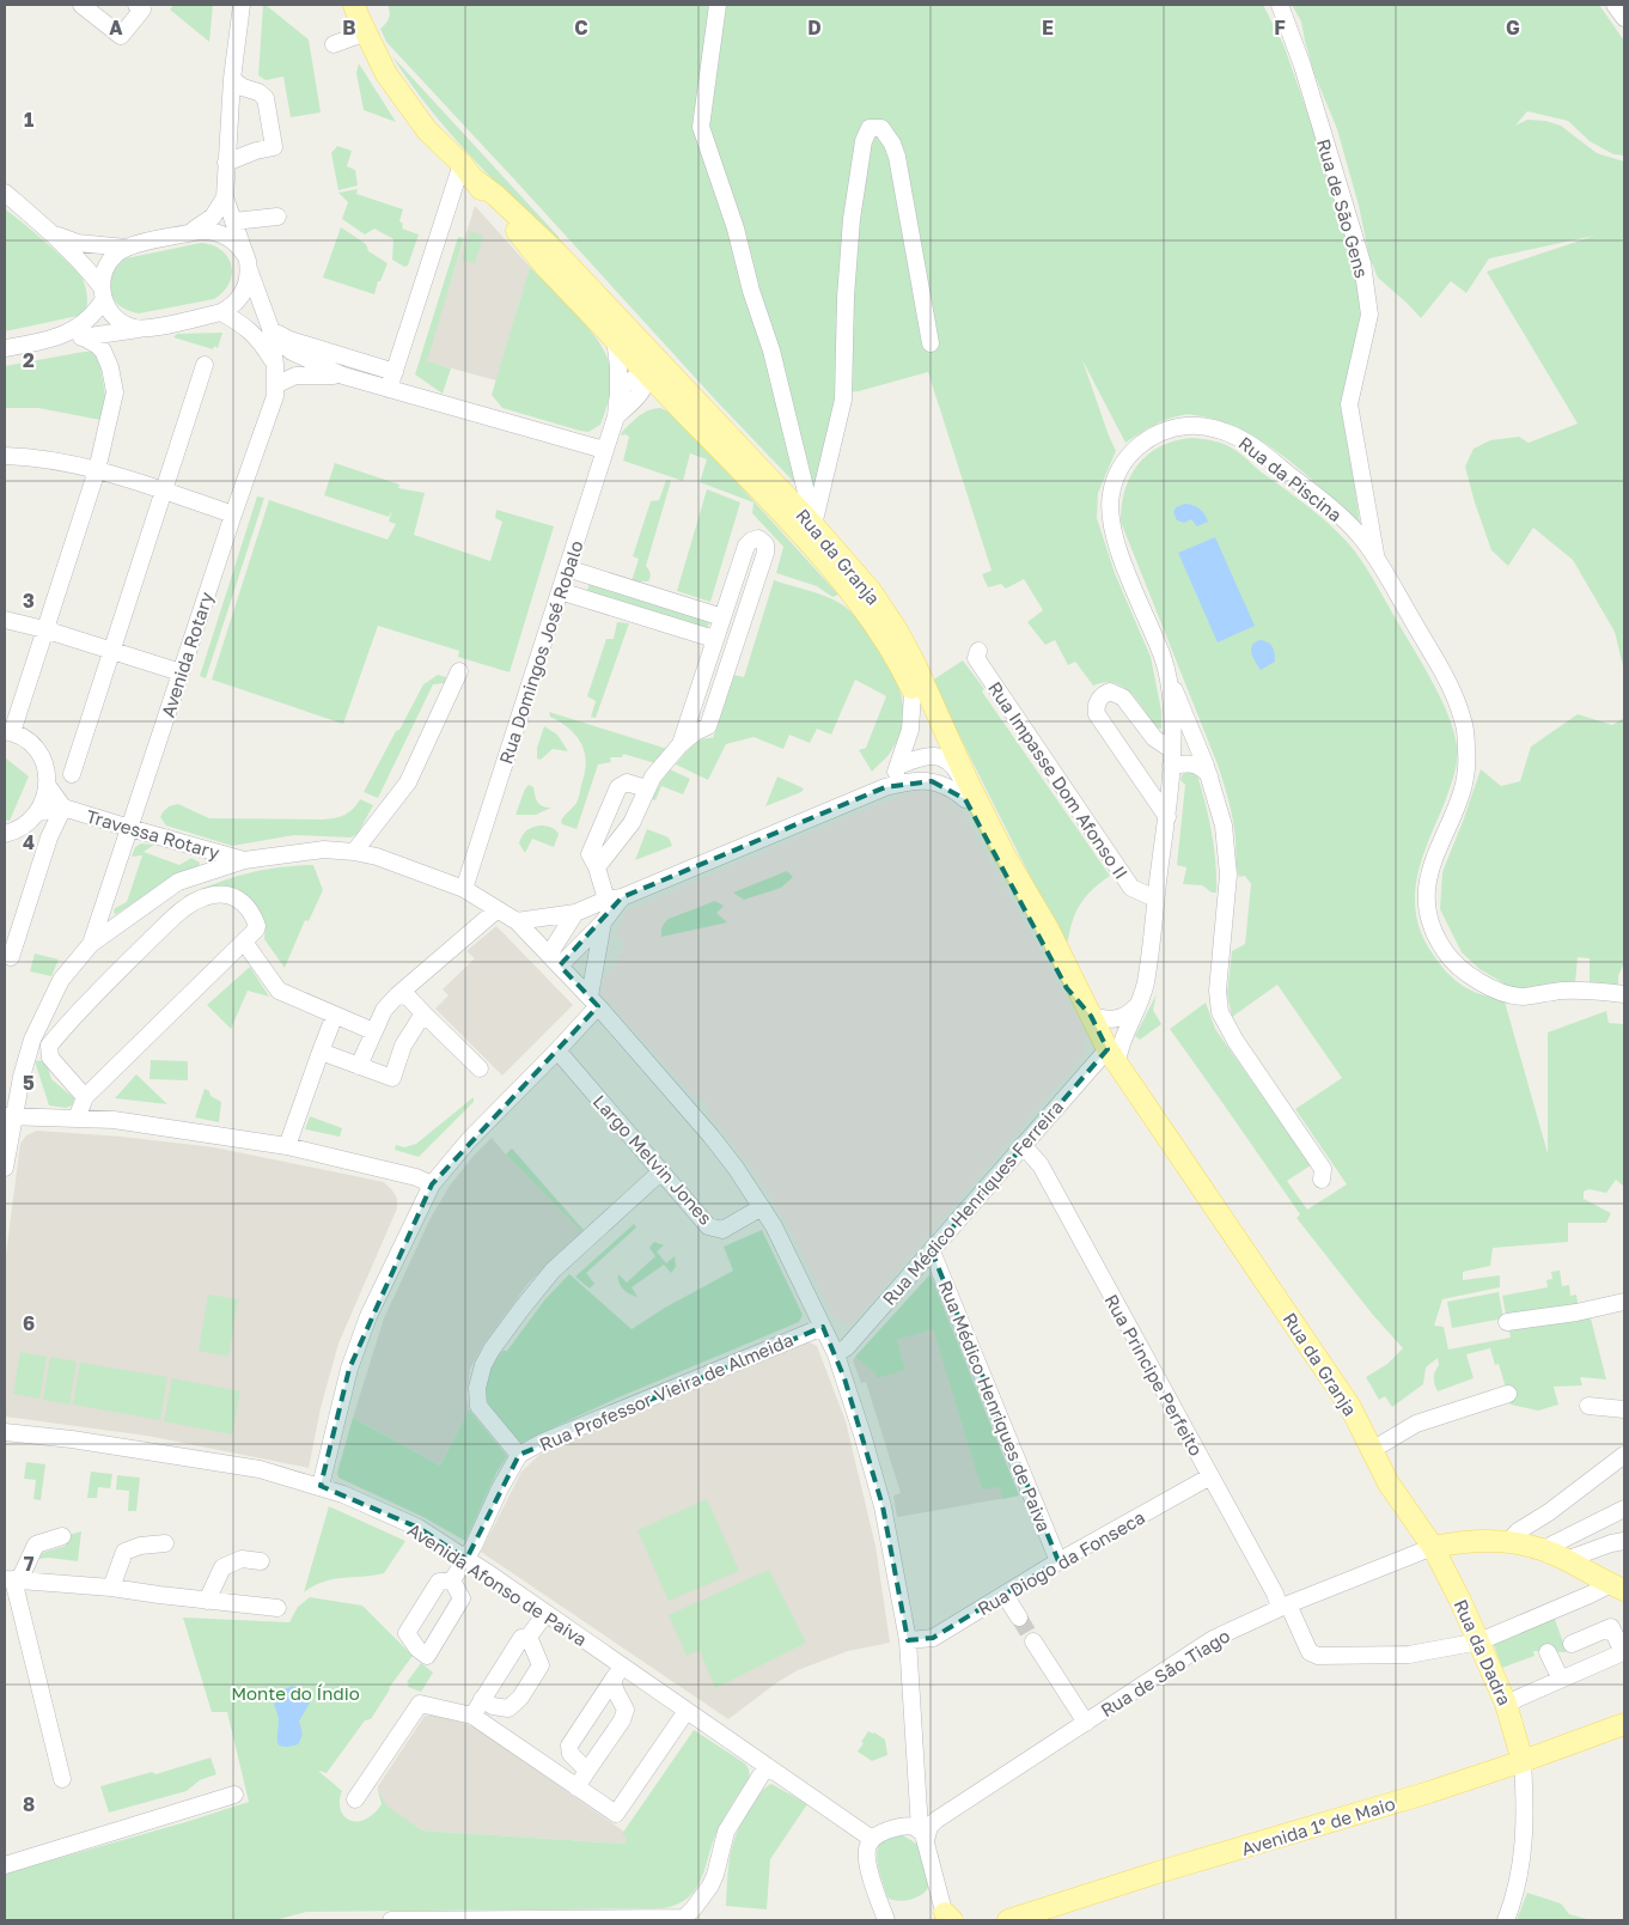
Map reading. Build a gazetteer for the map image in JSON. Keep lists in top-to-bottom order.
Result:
{
  "streets": {
    "main road": ["Rua da Granja", "Rua da Dadra", "Avenida 1º de Maio"],
    "street": [
      "Rua de São Gens",
      "Rua da Piscina",
      "Rua Domingos José Robalo",
      "Avenida Rotary",
      "Rua Impasse Dom Afonso II",
      "Travessa Rotary",
      "Largo Melvin Jones",
      "Rua Médico Henriques Ferreira",
      "Rua Principe Perfeito",
      "Rua Professor Vieira de Almeida",
      "Rua Médico Henriques de Paiva",
      "Rua Diogo da Fonseca",
      "Avenida Afonso de Paiva",
      "Rua de São Tiago"
    ]
  },
  "crossings": [
    ["Rua de São Gens", "Rua da Piscina"],
    ["Rua da Piscina", "Rua da Granja"],
    ["Rua da Piscina", "Rua Impasse Dom Afonso II"],
    ["Rua da Piscina", "Rua Médico Henriques Ferreira"],
    ["Rua da Granja", "Rua Domingos José Robalo"],
    ["Rua da Granja", "Rua Médico Henriques Ferreira"],
    ["Rua da Granja", "Rua da Dadra"],
    ["Rua da Granja", "Rua de São Tiago"],
    ["Avenida Rotary", "Travessa Rotary"],
    ["Rua Médico Henriques Ferreira", "Rua Principe Perfeito"],
    ["Rua Médico Henriques Ferreira", "Rua Médico Henriques de Paiva"],
    ["Rua Principe Perfeito", "Rua Diogo da Fonseca"],
    ["Rua Principe Perfeito", "Rua da Dadra"],
    ["Rua Principe Perfeito", "Rua de São Tiago"],
    ["Rua Professor Vieira de Almeida", "Avenida Afonso de Paiva"],
    ["Rua Médico Henriques de Paiva", "Rua Diogo da Fonseca"],
    ["Rua da Dadra", "Rua de São Tiago"],
    ["Rua da Dadra", "Avenida 1º de Maio"]
  ],
  "parks": ["Monte do Índio"],
  "grid": {
    "columns": [
      "A",
      "B",
      "C",
      "D",
      "E",
      "F",
      "G"
    ],
    "rows": [
      "1",
      "2",
      "3",
      "4",
      "5",
      "6",
      "7",
      "8"
    ]
  }
}
